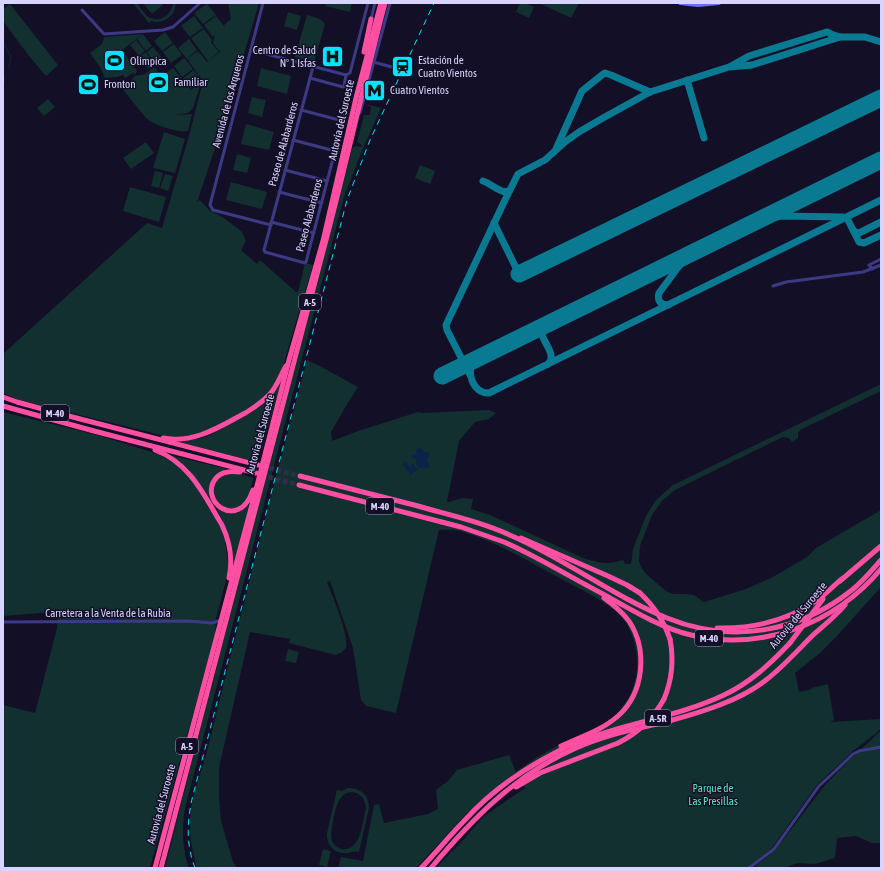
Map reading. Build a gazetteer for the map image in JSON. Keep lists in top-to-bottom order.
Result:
{
  "streets": {
    "highway": [
      "Autovía del Suroeste",
      "A-5",
      "M-40",
      "A-5R"
    ],
    "street": [
      "Avenida de los Arqueros",
      "Paseo de Alabarderos",
      "Paseo Alabarderos",
      "Carretera a la Venta de la Rubia"
    ]
  },
  "crossings": [
    ["Avenida de los Arqueros", "Paseo de Alabarderos"],
    ["Avenida de los Arqueros", "Paseo Alabarderos"],
    ["Autovía del Suroeste", "M-40"],
    ["Autovía del Suroeste", "Carretera a la Venta de la Rubia"],
    ["Paseo de Alabarderos", "Paseo Alabarderos"]
  ],
  "parks": ["Parque de Las Presillas"],
  "places": {
    "hospital": ["Centro de Salud Nº 1 Isfas"],
    "sports": ["Olímpica", "Familiar", "Fronton"],
    "station": ["Estación de Cuatro Vientos"],
    "metro station": ["Cuatro Vientos"]
  }
}
